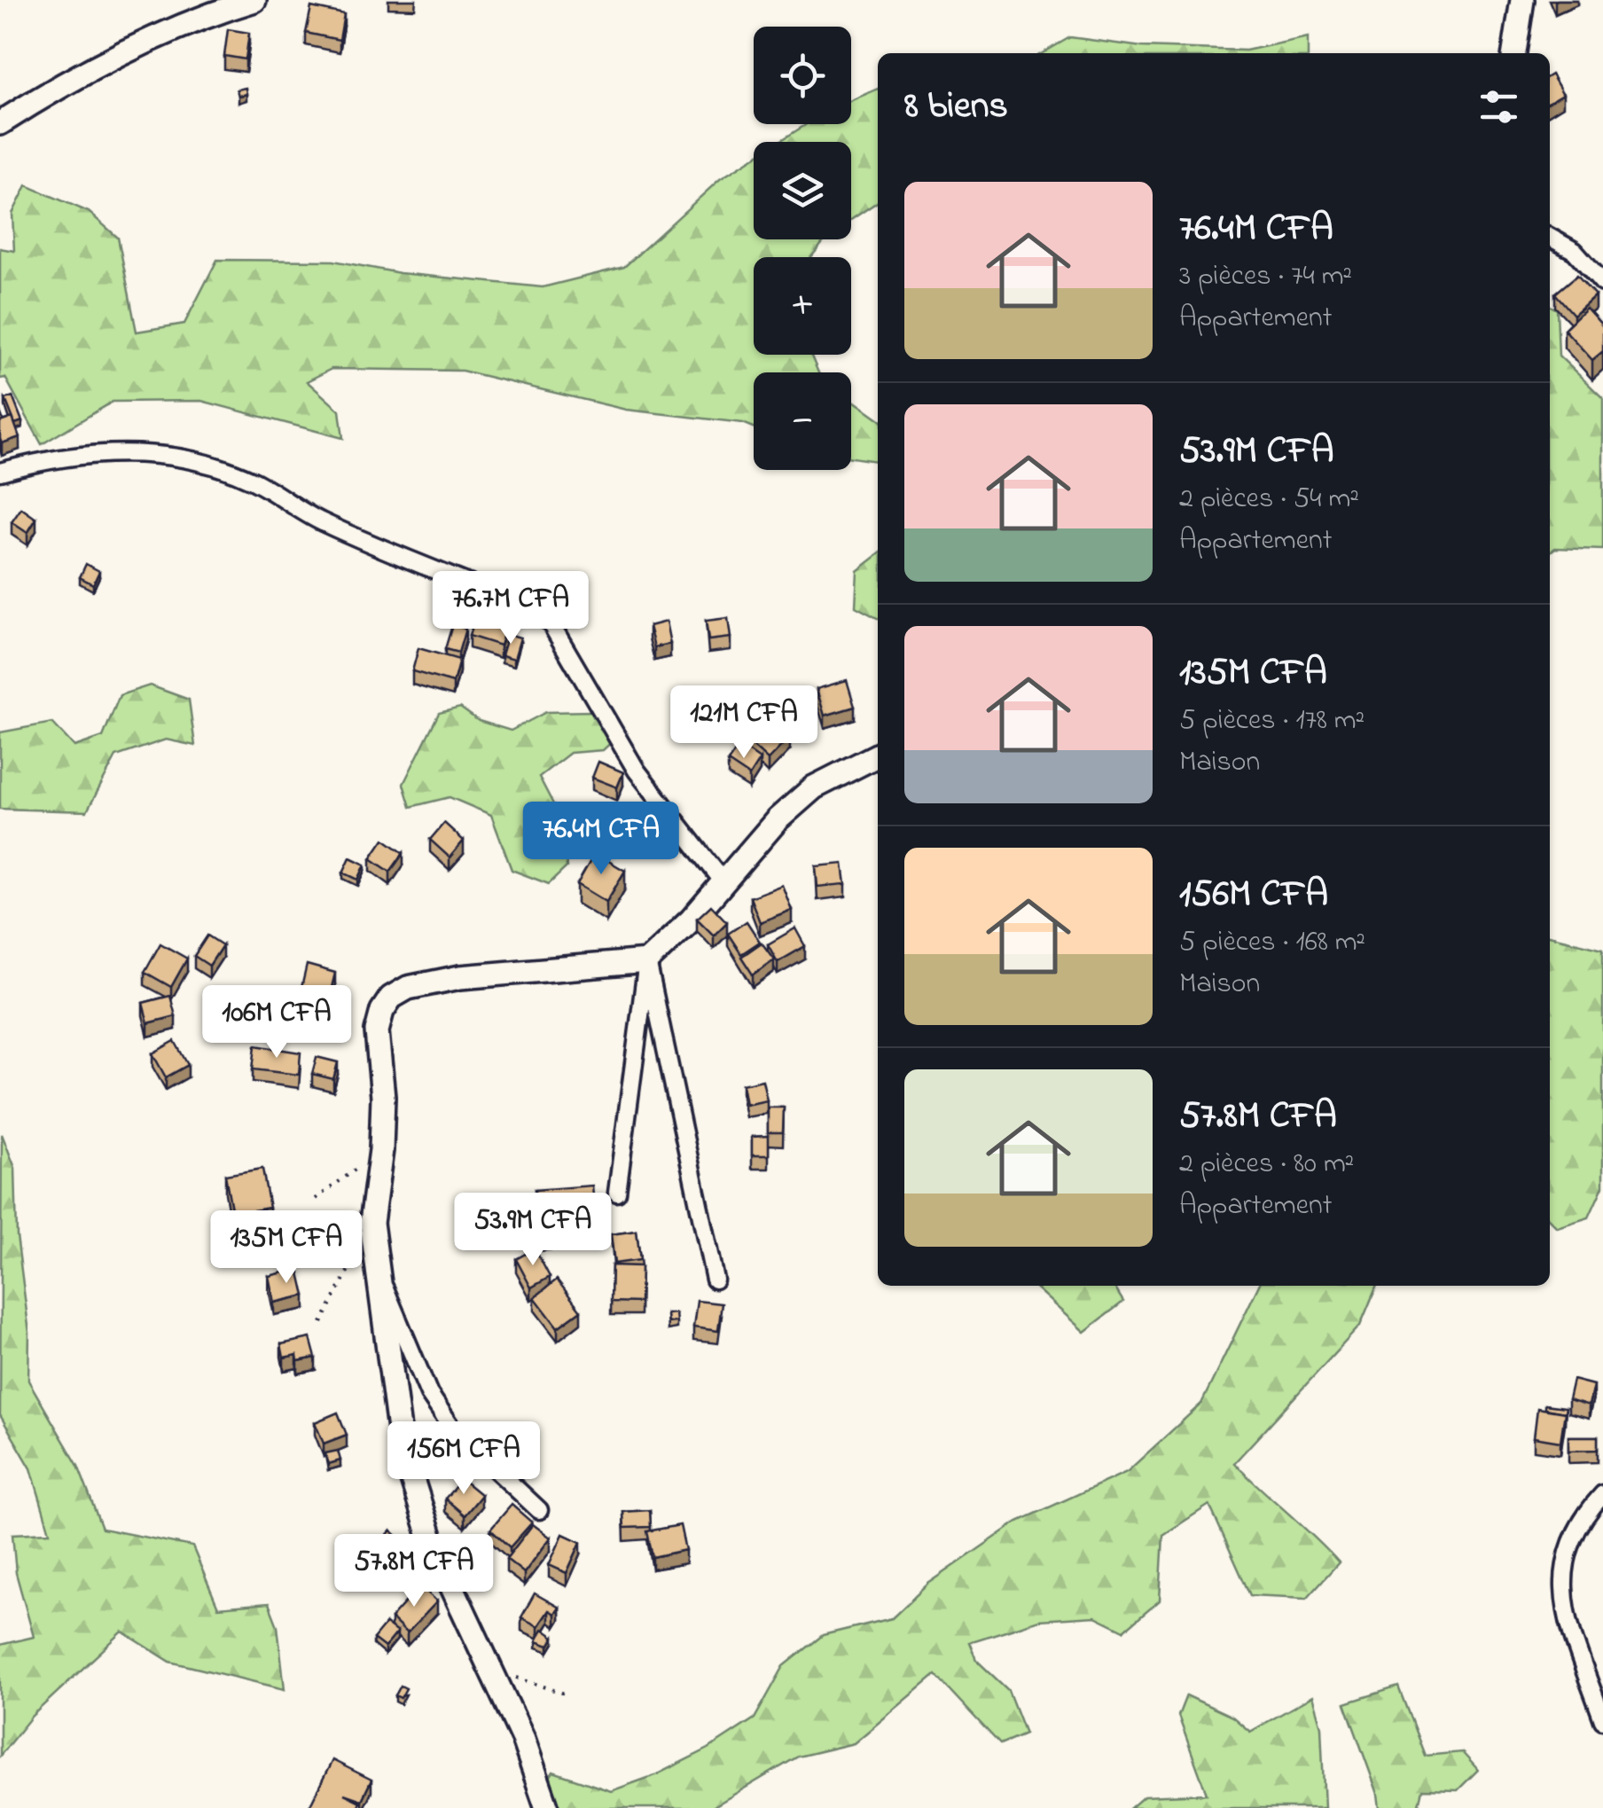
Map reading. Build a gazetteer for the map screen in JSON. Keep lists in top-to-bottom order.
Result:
{
  "page": {
    "map_buttons": ["+", "−"],
    "heading": "8 biens",
    "list": [
      {
        "name": "76.4M CFA",
        "note": "3 pièces · 74 m² · Appartement"
      },
      {
        "name": "53.9M CFA",
        "note": "2 pièces · 54 m² · Appartement"
      },
      {
        "name": "135M CFA",
        "note": "5 pièces · 178 m² · Maison"
      },
      {
        "name": "156M CFA",
        "note": "5 pièces · 168 m² · Maison"
      },
      {
        "name": "57.8M CFA",
        "note": "2 pièces · 80 m² · Appartement"
      }
    ],
    "price": [
      "76.7M CFA",
      "121M CFA",
      "76.4M CFA",
      "106M CFA",
      "53.9M CFA",
      "135M CFA",
      "156M CFA",
      "57.8M CFA"
    ]
  }
}
